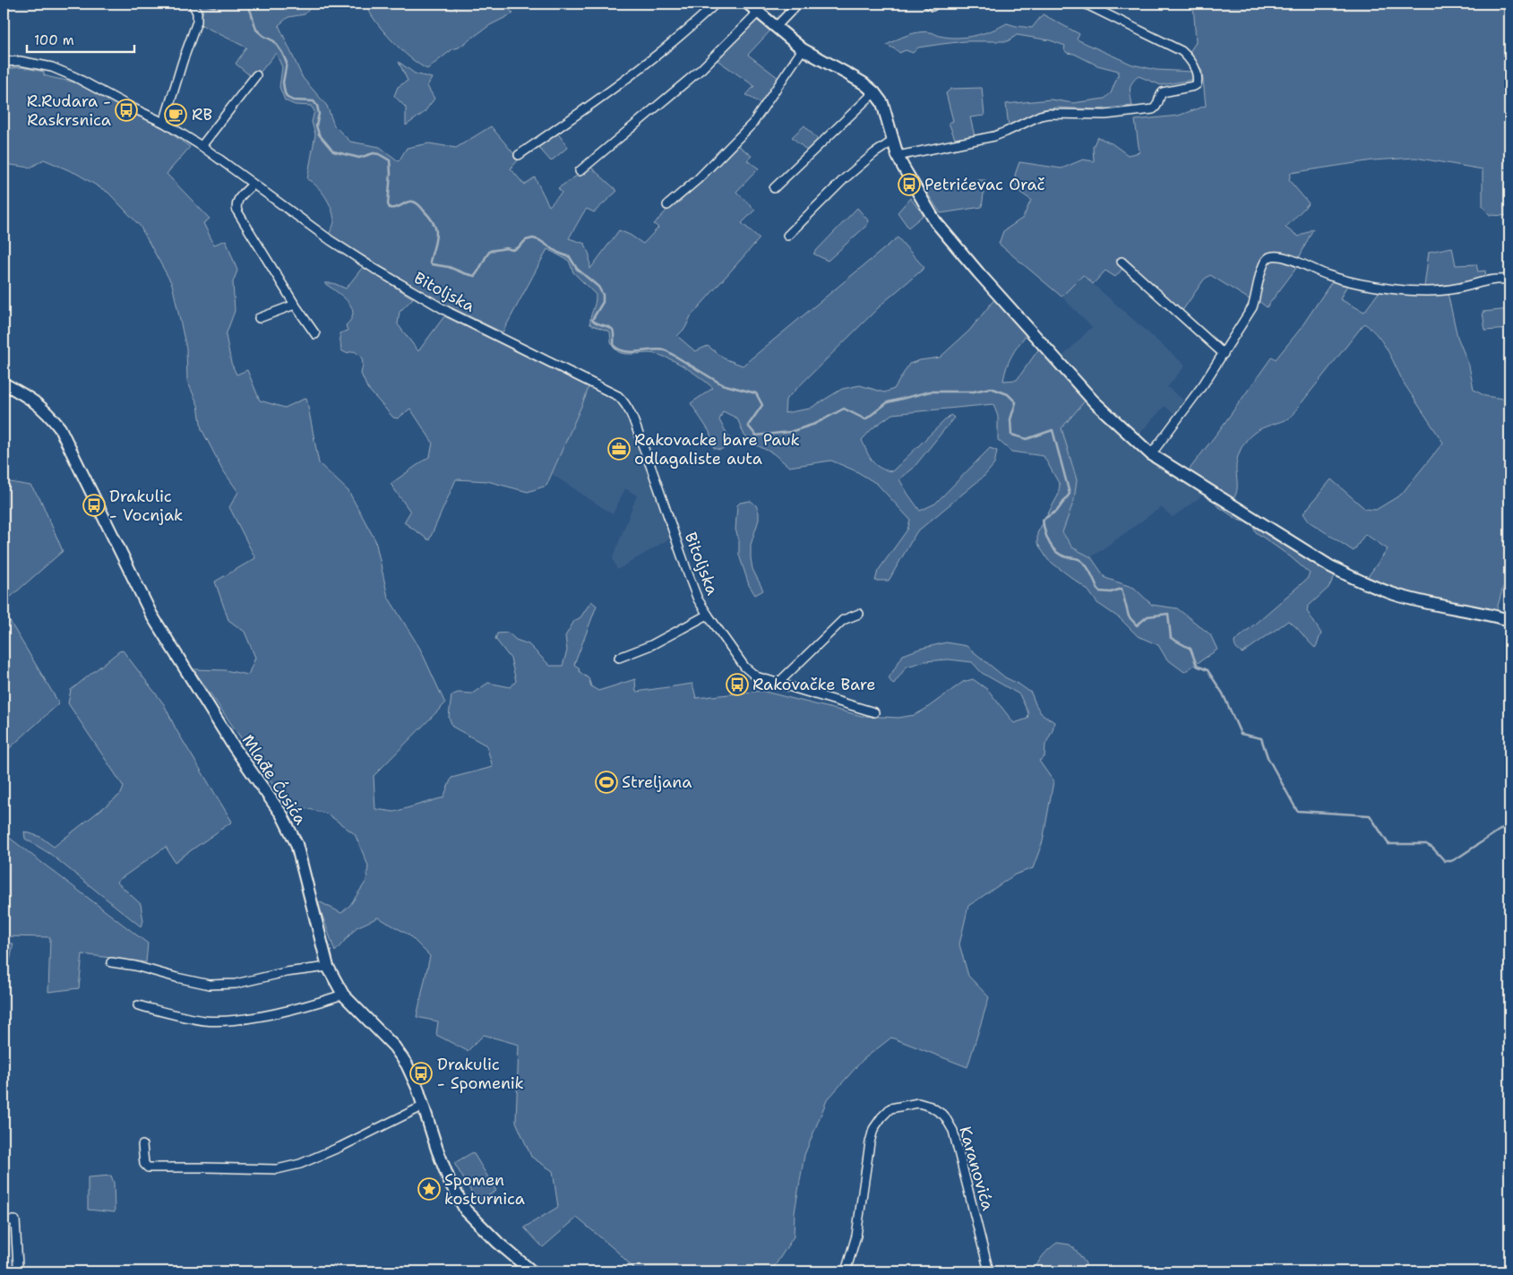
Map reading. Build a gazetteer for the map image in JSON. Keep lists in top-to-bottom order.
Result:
{
  "streets": {
    "street": ["Bitoljska", "Mlađe Ćusića", "Karanovića"]
  },
  "places": {
    "bus stop": [
      "R.Rudara - Raskrsnica",
      "Petrićevac Orač",
      "Drakulic - Vocnjak",
      "Rakovačke Bare",
      "Drakulic - Spomenik"
    ],
    "cafe": ["RB"],
    "office": ["Rakovacke bare Pauk odlagaliste auta"],
    "sports": ["Streljana"],
    "place": ["Spomen kosturnica"]
  },
  "scale_bar": "100 m"
}
